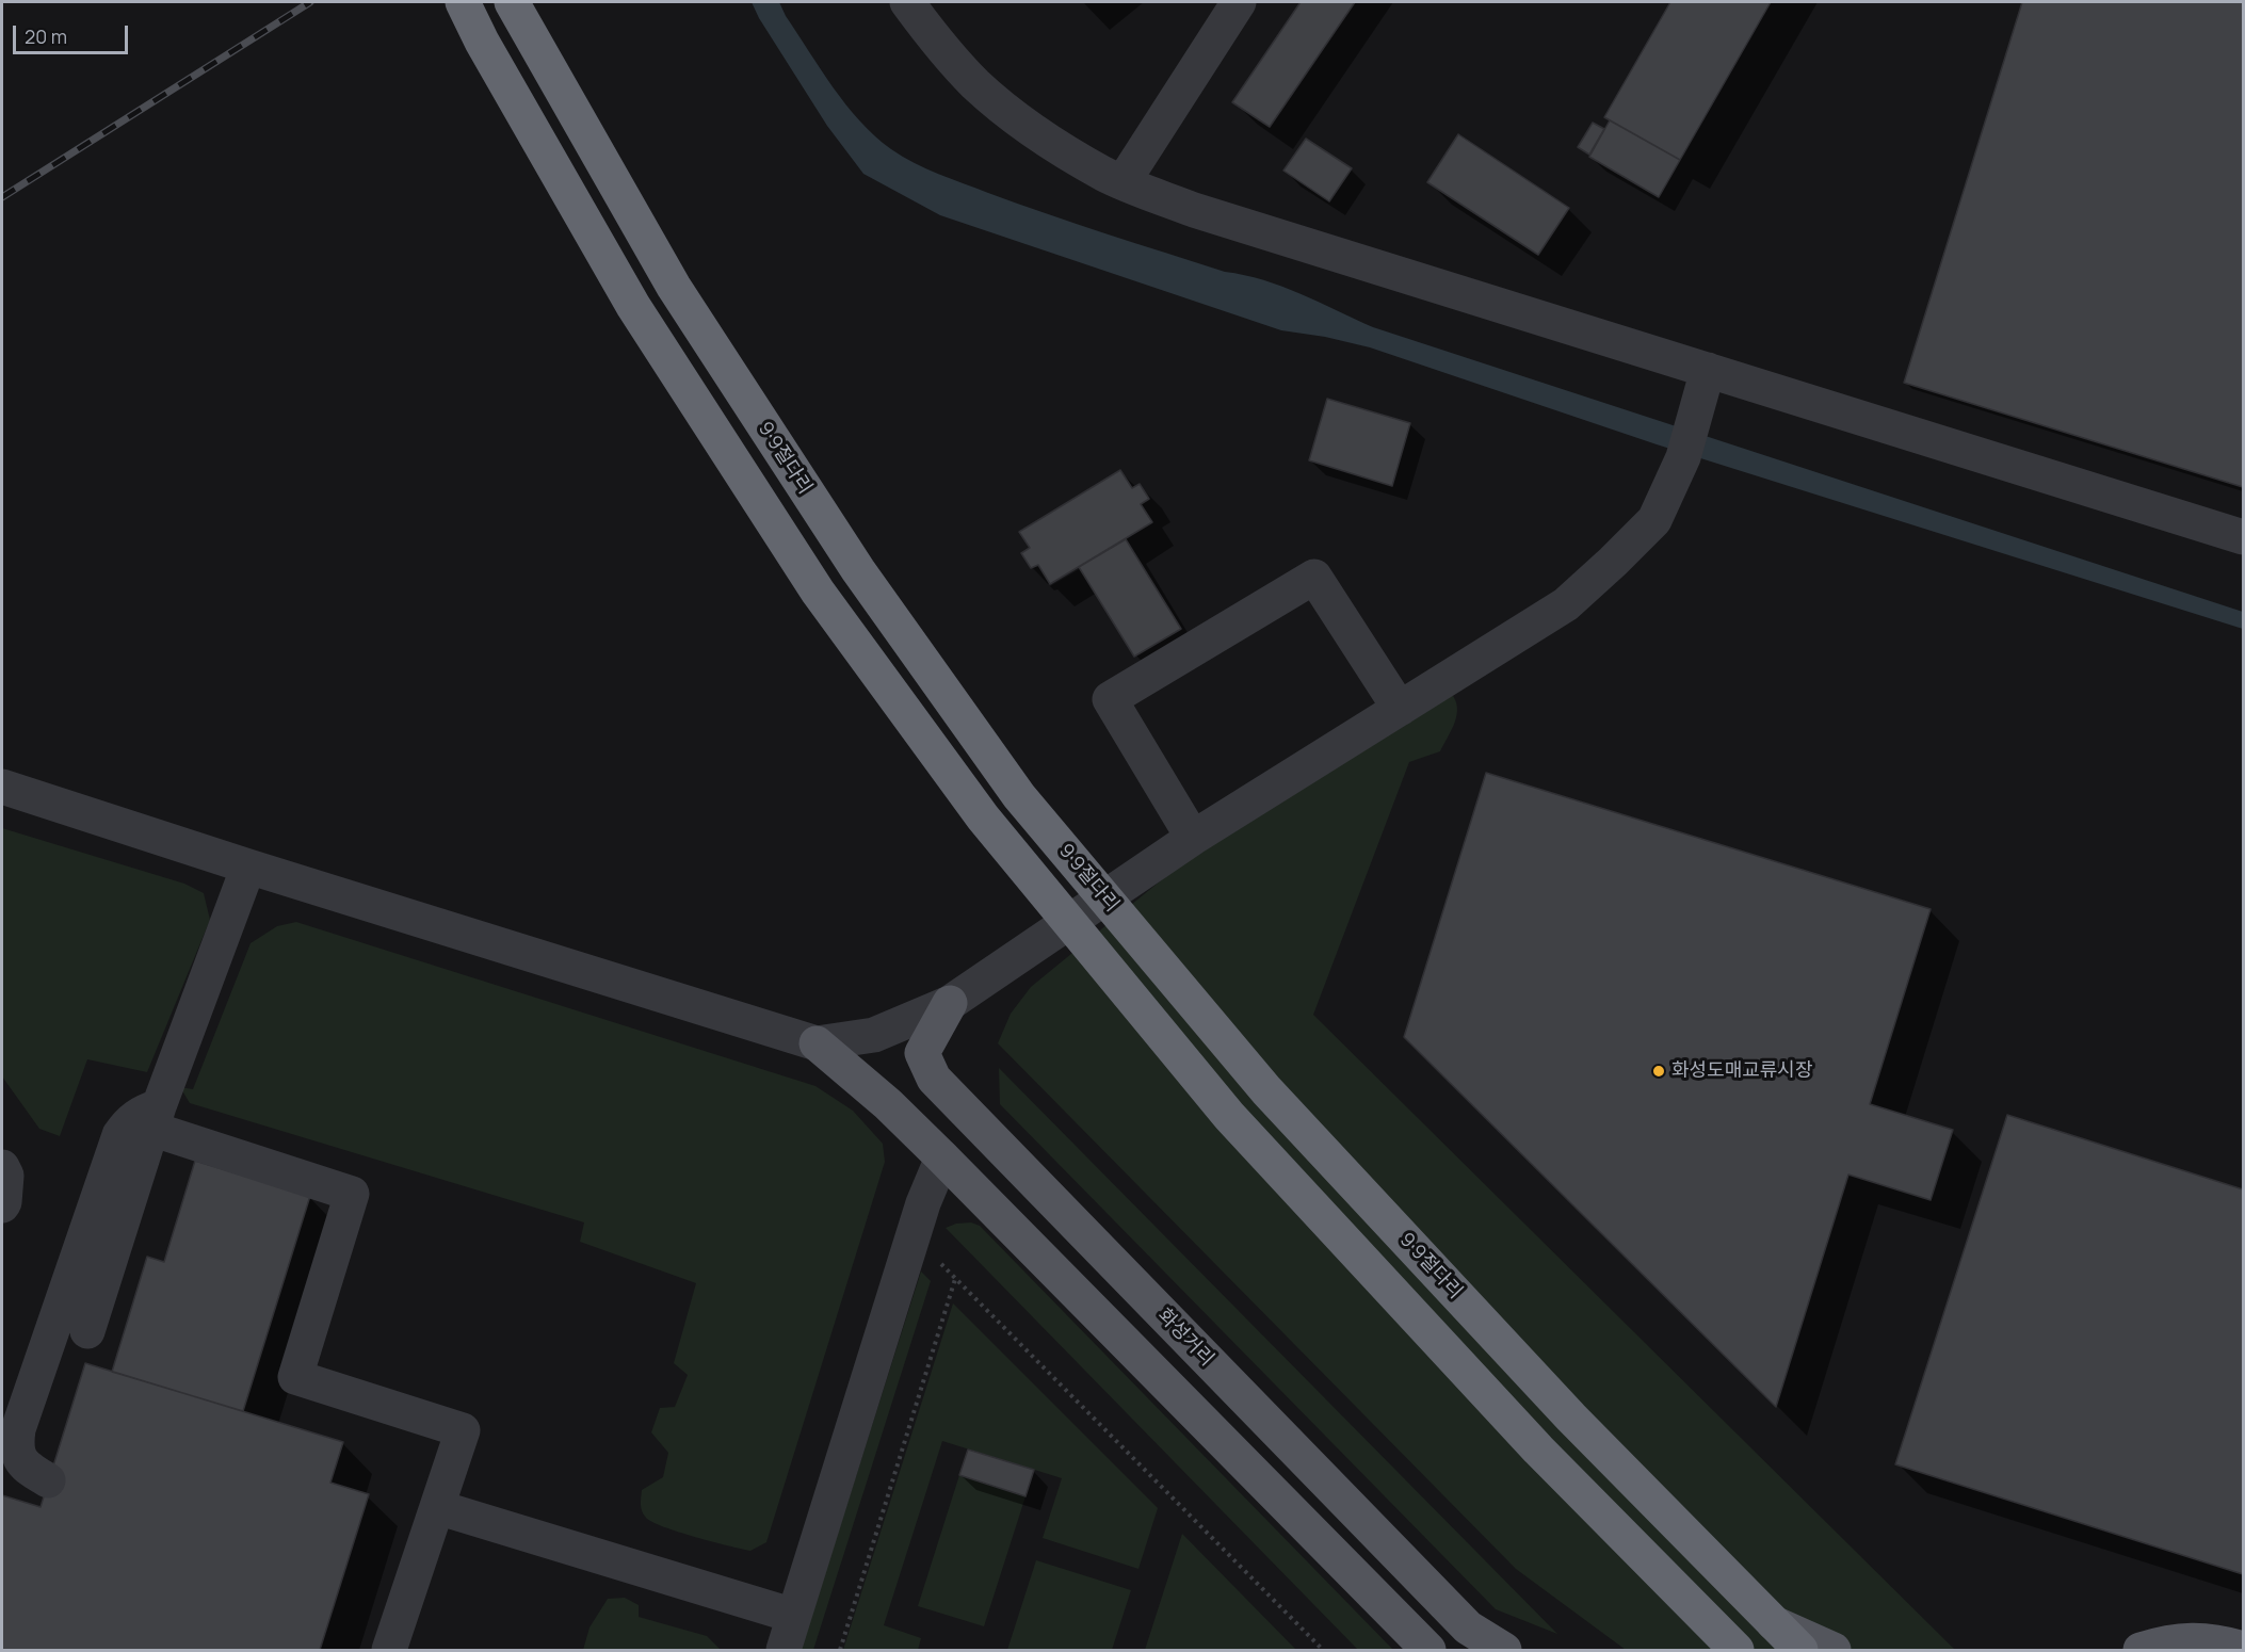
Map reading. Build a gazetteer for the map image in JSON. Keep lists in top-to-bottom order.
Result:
{
  "streets": {
    "highway": ["9·9절다리"],
    "main road": ["화성거리"]
  },
  "places": ["화성도매교류시장"],
  "scale_bar": "20 m"
}
